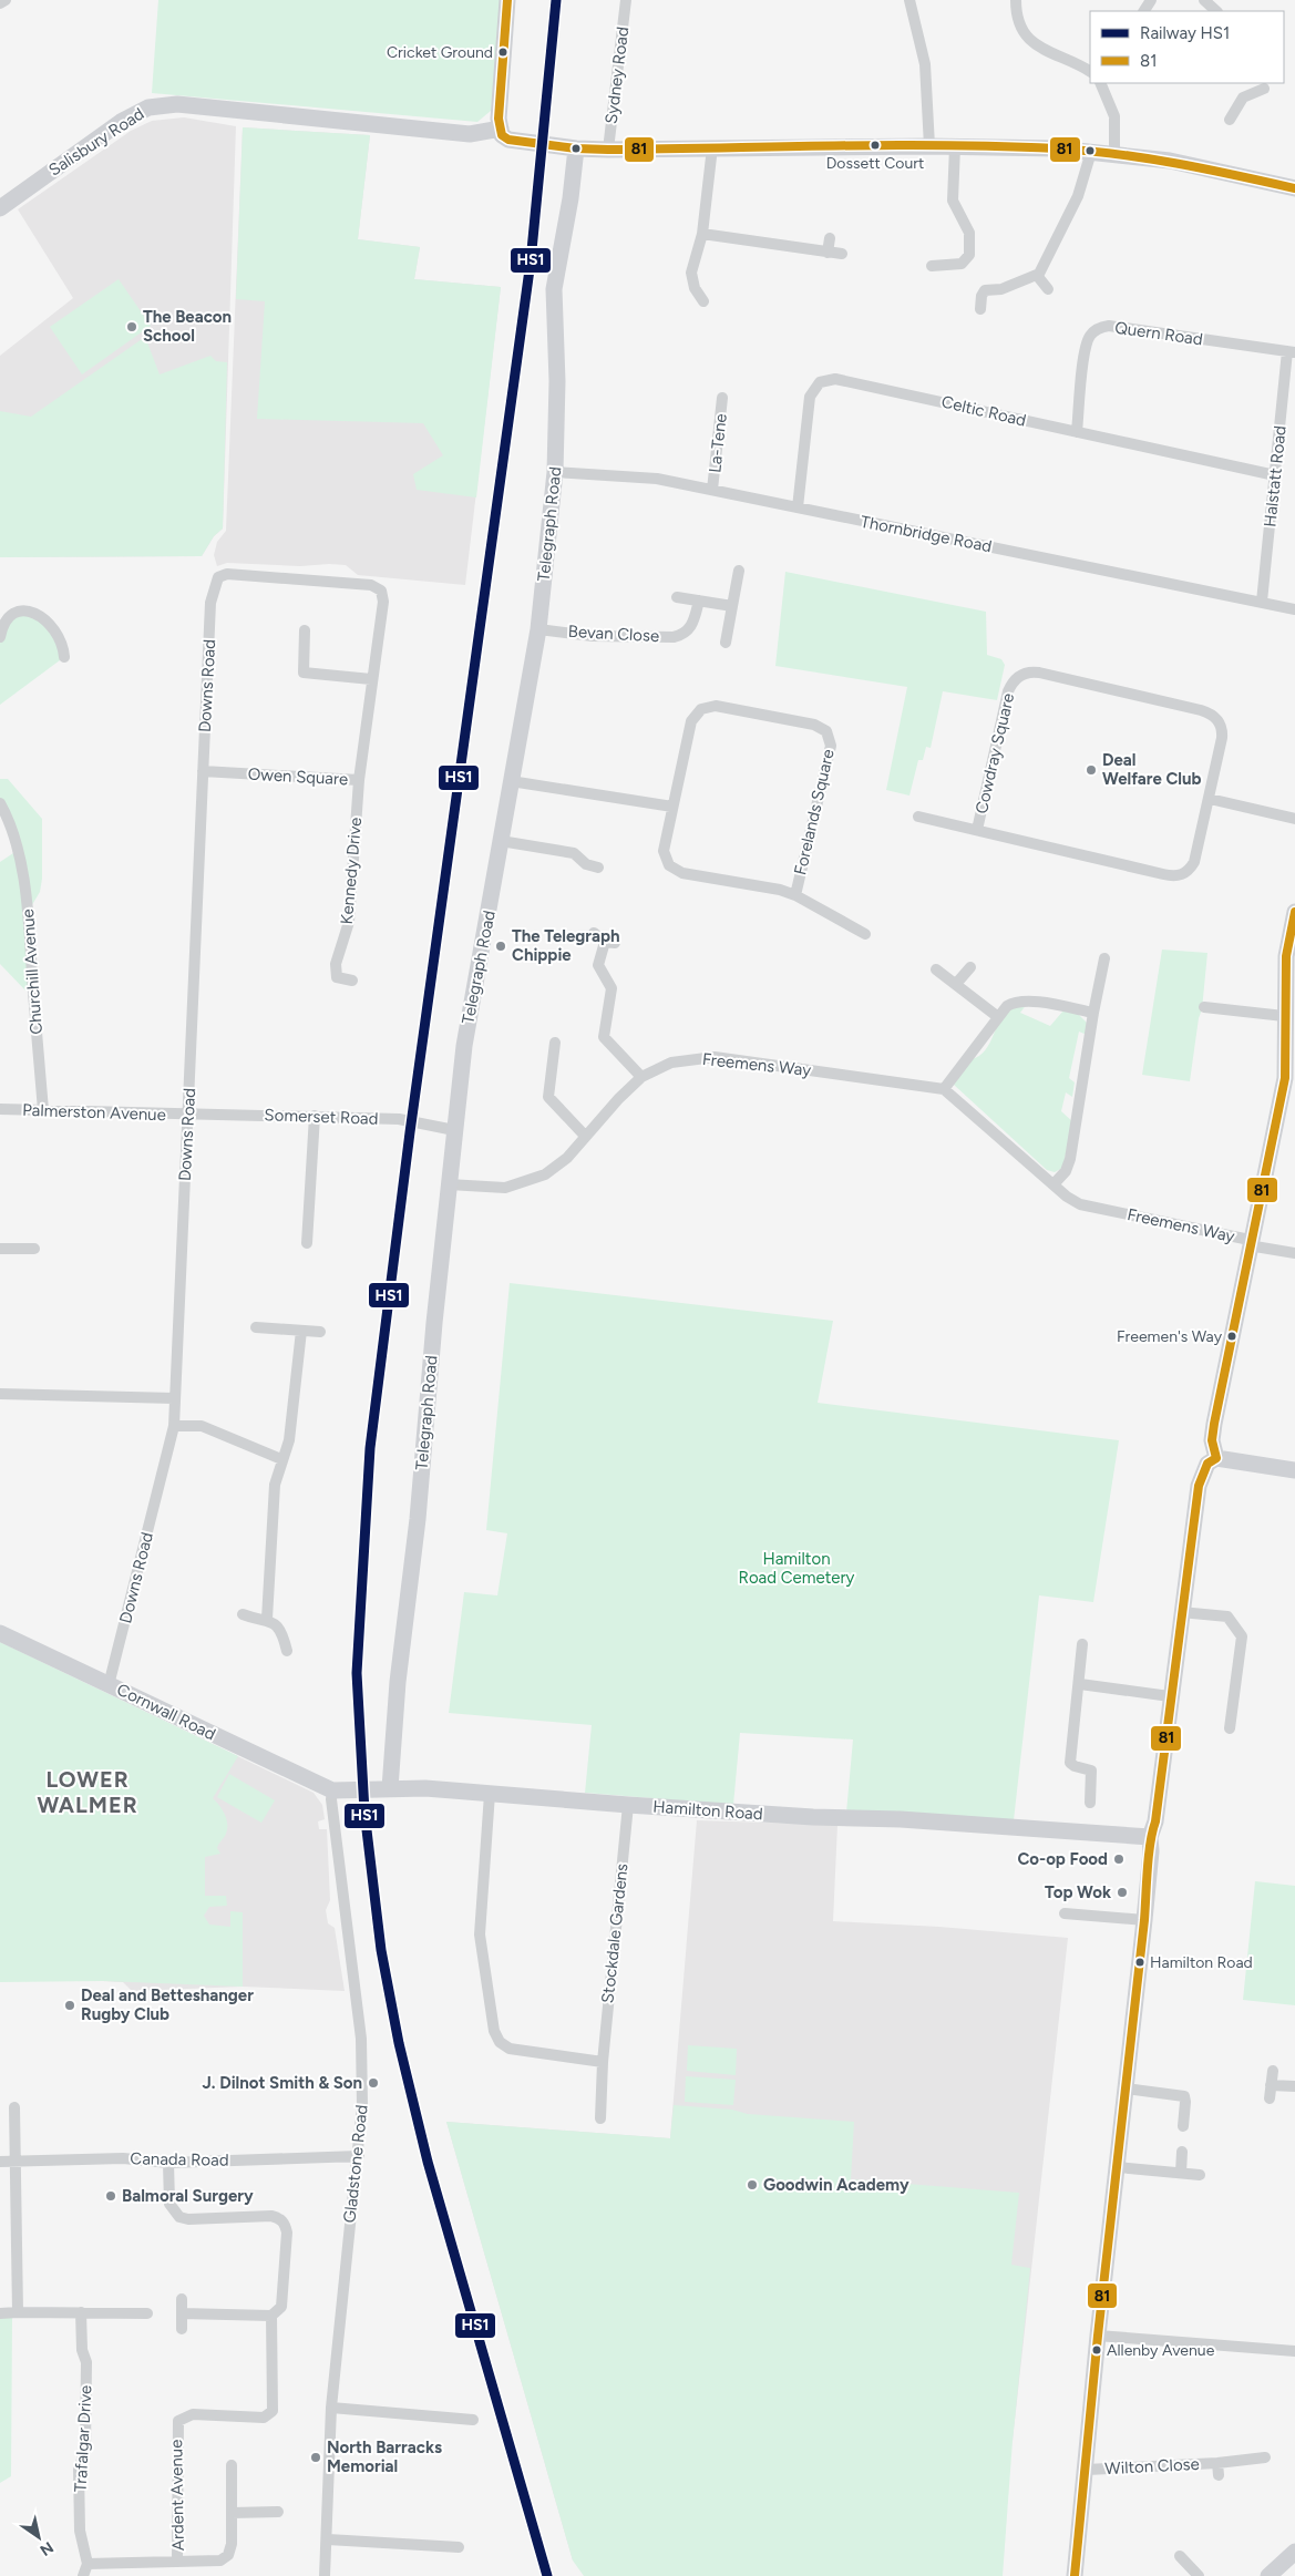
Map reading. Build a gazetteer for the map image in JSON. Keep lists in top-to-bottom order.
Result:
{
  "streets": {
    "street": [
      "Sydney Road",
      "Salisbury Road",
      "Quern Road",
      "Celtic Road",
      "La-Tene",
      "Halstatt Road",
      "Telegraph Road",
      "Thornbridge Road",
      "Bevan Close",
      "Downs Road",
      "Cowdray Square",
      "Owen Square",
      "Forelands Square",
      "Kennedy Drive",
      "Churchill Avenue",
      "Freemens Way",
      "Palmerston Avenue",
      "Somerset Road",
      "Cornwall Road",
      "Hamilton Road",
      "Stockdale Gardens",
      "Canada Road",
      "Gladstone Road",
      "Trafalgar Drive",
      "Wilton Close",
      "Ardent Avenue"
    ]
  },
  "crossings": [
    ["Quern Road", "Celtic Road"],
    ["Quern Road", "Halstatt Road"],
    ["Celtic Road", "Halstatt Road"],
    ["Celtic Road", "Thornbridge Road"],
    ["La-Tene", "Thornbridge Road"],
    ["Halstatt Road", "Thornbridge Road"],
    ["Telegraph Road", "Thornbridge Road"],
    ["Telegraph Road", "Bevan Close"],
    ["Telegraph Road", "Freemens Way"],
    ["Telegraph Road", "Somerset Road"],
    ["Telegraph Road", "Hamilton Road"],
    ["Downs Road", "Owen Square"],
    ["Downs Road", "Palmerston Avenue"],
    ["Downs Road", "Somerset Road"],
    ["Downs Road", "Cornwall Road"],
    ["Owen Square", "Kennedy Drive"],
    ["Churchill Avenue", "Palmerston Avenue"],
    ["Palmerston Avenue", "Somerset Road"],
    ["Cornwall Road", "Hamilton Road"],
    ["Cornwall Road", "Gladstone Road"],
    ["Hamilton Road", "Stockdale Gardens"],
    ["Hamilton Road", "Gladstone Road"],
    ["Canada Road", "Gladstone Road"],
    ["Canada Road", "Ardent Avenue"],
    ["Trafalgar Drive", "Ardent Avenue"]
  ],
  "districts": ["LOWER WALMER"],
  "parks": ["Hamilton Road Cemetery"],
  "places": [
    "Cricket Ground",
    "Dossett Court",
    "The Beacon School",
    "Deal Welfare Club",
    "The Telegraph Chippie",
    "Freemen's Way",
    "Co-op Food",
    "Top Wok",
    "Hamilton Road",
    "Deal and Betteshanger Rugby Club",
    "J. Dilnot Smith & Son",
    "Goodwin Academy",
    "Balmoral Surgery",
    "Allenby Avenue",
    "North Barracks Memorial"
  ],
  "lines": ["rail line HS1", "transit line 81"],
  "legend": ["Railway HS1", "81"],
  "north": "bottom right"
}
